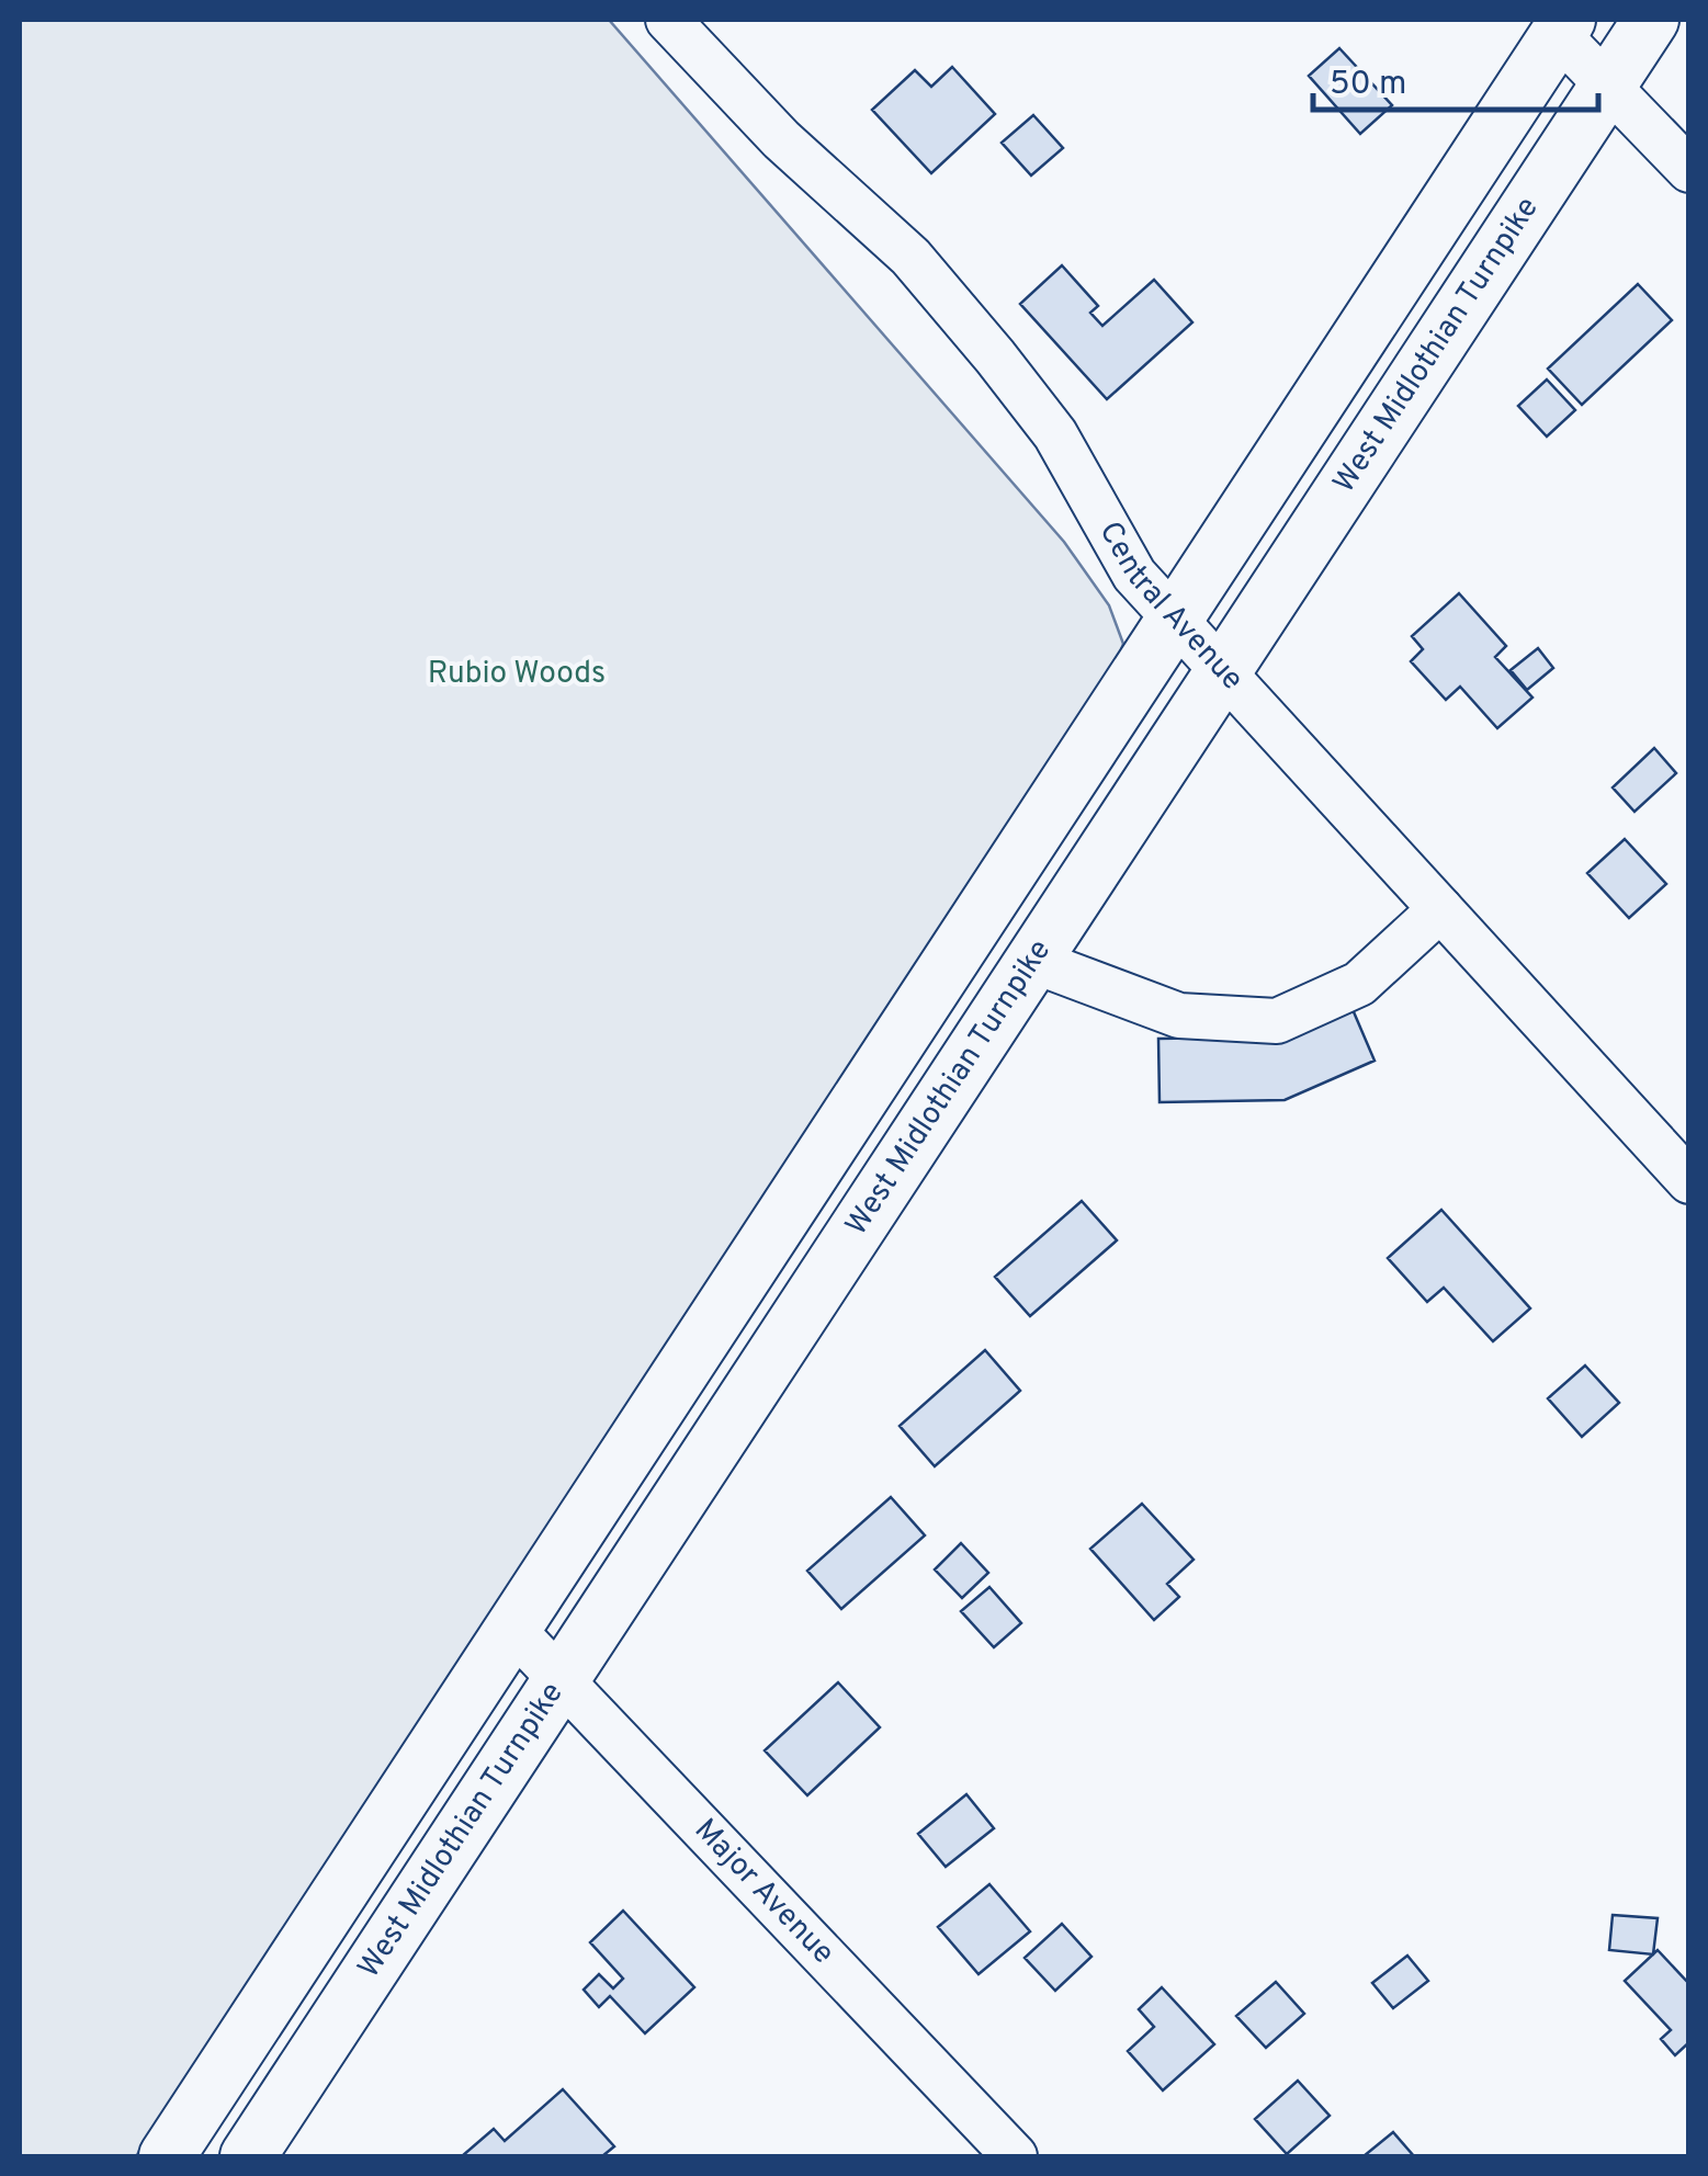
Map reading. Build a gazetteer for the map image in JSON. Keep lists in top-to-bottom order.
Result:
{
  "streets": {
    "main road": ["West Midlothian Turnpike"],
    "street": ["Central Avenue", "Major Avenue"]
  },
  "crossings": [
    ["West Midlothian Turnpike", "Central Avenue"],
    ["West Midlothian Turnpike", "Major Avenue"]
  ],
  "parks": ["Rubio Woods"],
  "scale_bar": "50 m"
}
